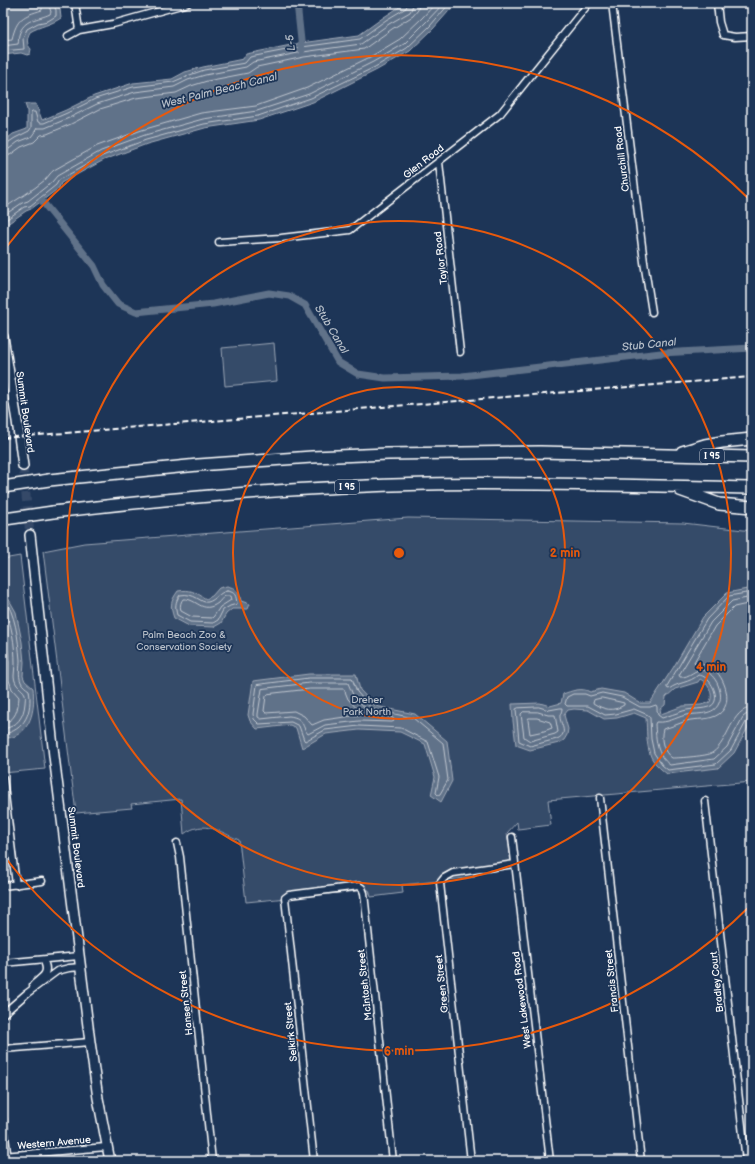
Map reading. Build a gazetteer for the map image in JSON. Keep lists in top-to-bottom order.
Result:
{
  "streets": {
    "highway": ["I 95"],
    "street": [
      "Churchill Road",
      "Glen Road",
      "Taylor Road",
      "Summit Boulevard",
      "Francis Street",
      "Bradley Court",
      "Green Street",
      "McIntosh Street",
      "West Lakewood Road",
      "Hansen Street",
      "Selkirk Street",
      "Western Avenue"
    ]
  },
  "crossings": [
    ["Glen Road", "Taylor Road"],
    ["Summit Boulevard", "Western Avenue"],
    ["Green Street", "West Lakewood Road"],
    ["McIntosh Street", "Selkirk Street"]
  ],
  "water": ["L-5", "West Palm Beach Canal", "Stub Canal"],
  "parks": ["Palm Beach Zoo & Conservation Society", "Dreher Park North"],
  "rings": ["2 min", "4 min", "6 min"]
}
